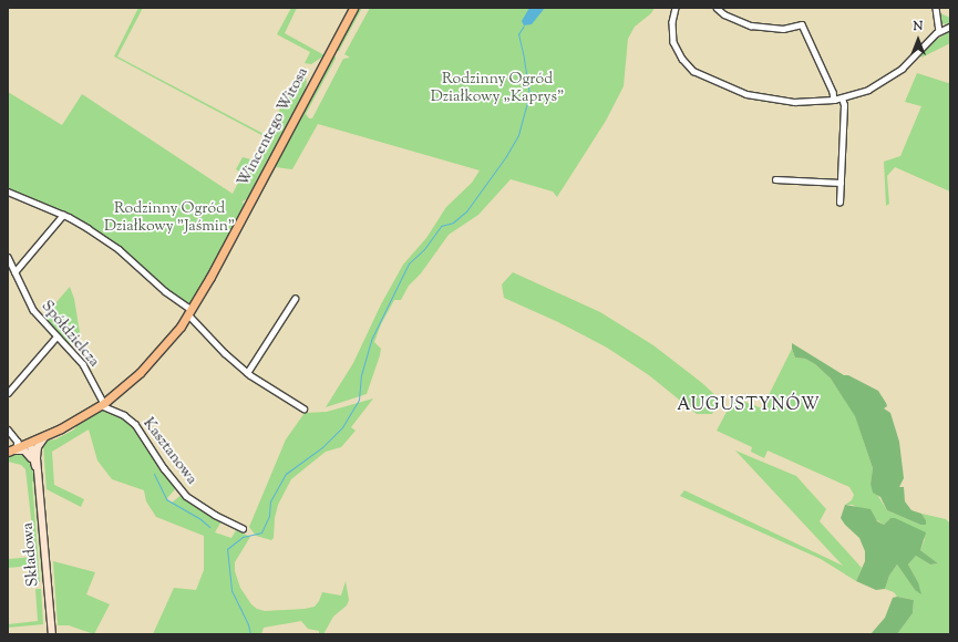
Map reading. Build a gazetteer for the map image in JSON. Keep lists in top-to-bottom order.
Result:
{
  "streets": {
    "main road": ["Wincentego Witosa", "Składowa"],
    "street": ["Spółdzielcza", "Kasztanowa"]
  },
  "crossings": [
    ["Wincentego Witosa", "Spółdzielcza"],
    ["Wincentego Witosa", "Kasztanowa"],
    ["Wincentego Witosa", "Składowa"],
    ["Spółdzielcza", "Kasztanowa"]
  ],
  "districts": ["AUGUSTYNÓW"],
  "parks": ["Rodzinny Ogród Działkowy „Kaprys”", "Rodzinny Ogród Działkowy \"Jaśmin\""],
  "north": "top"
}
